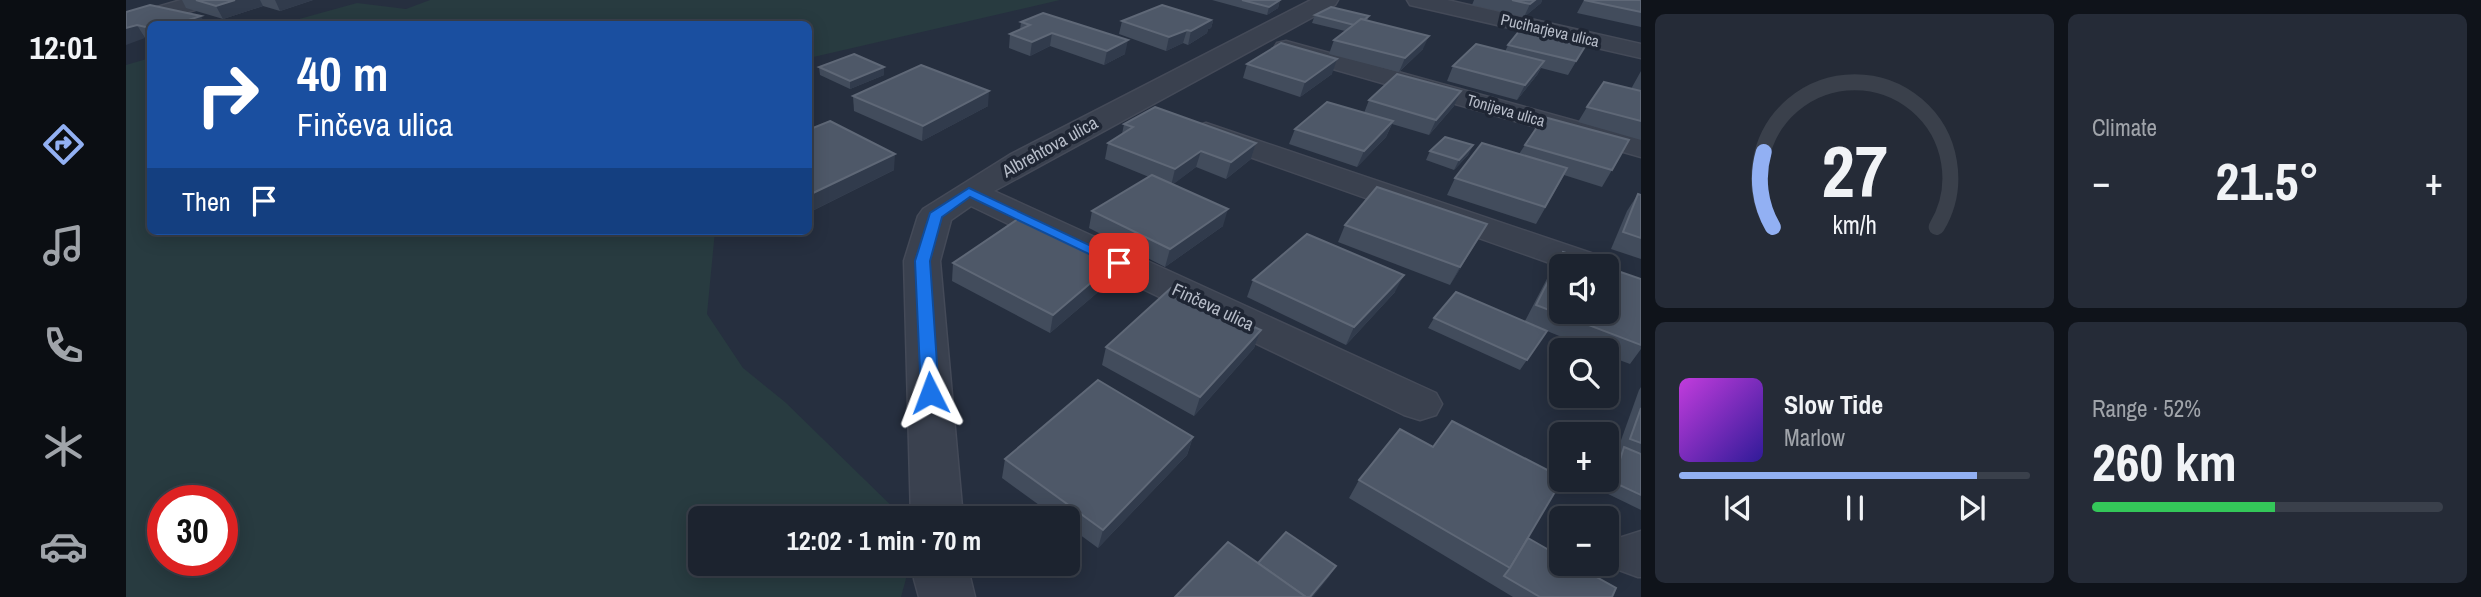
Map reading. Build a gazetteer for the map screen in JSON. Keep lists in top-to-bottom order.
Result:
{
  "streets": {
    "street": [
      "Puciharjeva ulica",
      "Tonijeva ulica",
      "Albrehtova ulica",
      "Finčeva ulica"
    ]
  },
  "crossings": [
    ["Tonijeva ulica", "Albrehtova ulica"],
    ["Albrehtova ulica", "Finčeva ulica"]
  ],
  "page": {
    "tabs": "12:01",
    "tile": [
      "Climate",
      ["Range · 52%", "260 km"]
    ],
    "turn": ["40 m", "Finčeva ulica"],
    "heat": ["−", "21.5°", "+"],
    "then": "Then",
    "map_buttons": ["+", "−"],
    "song": ["Slow Tide", "Marlow"],
    "limit": "30",
    "trip": "12:02 · 1 min · 70 m",
    "gauge": ["27", "km/h"]
  }
}
